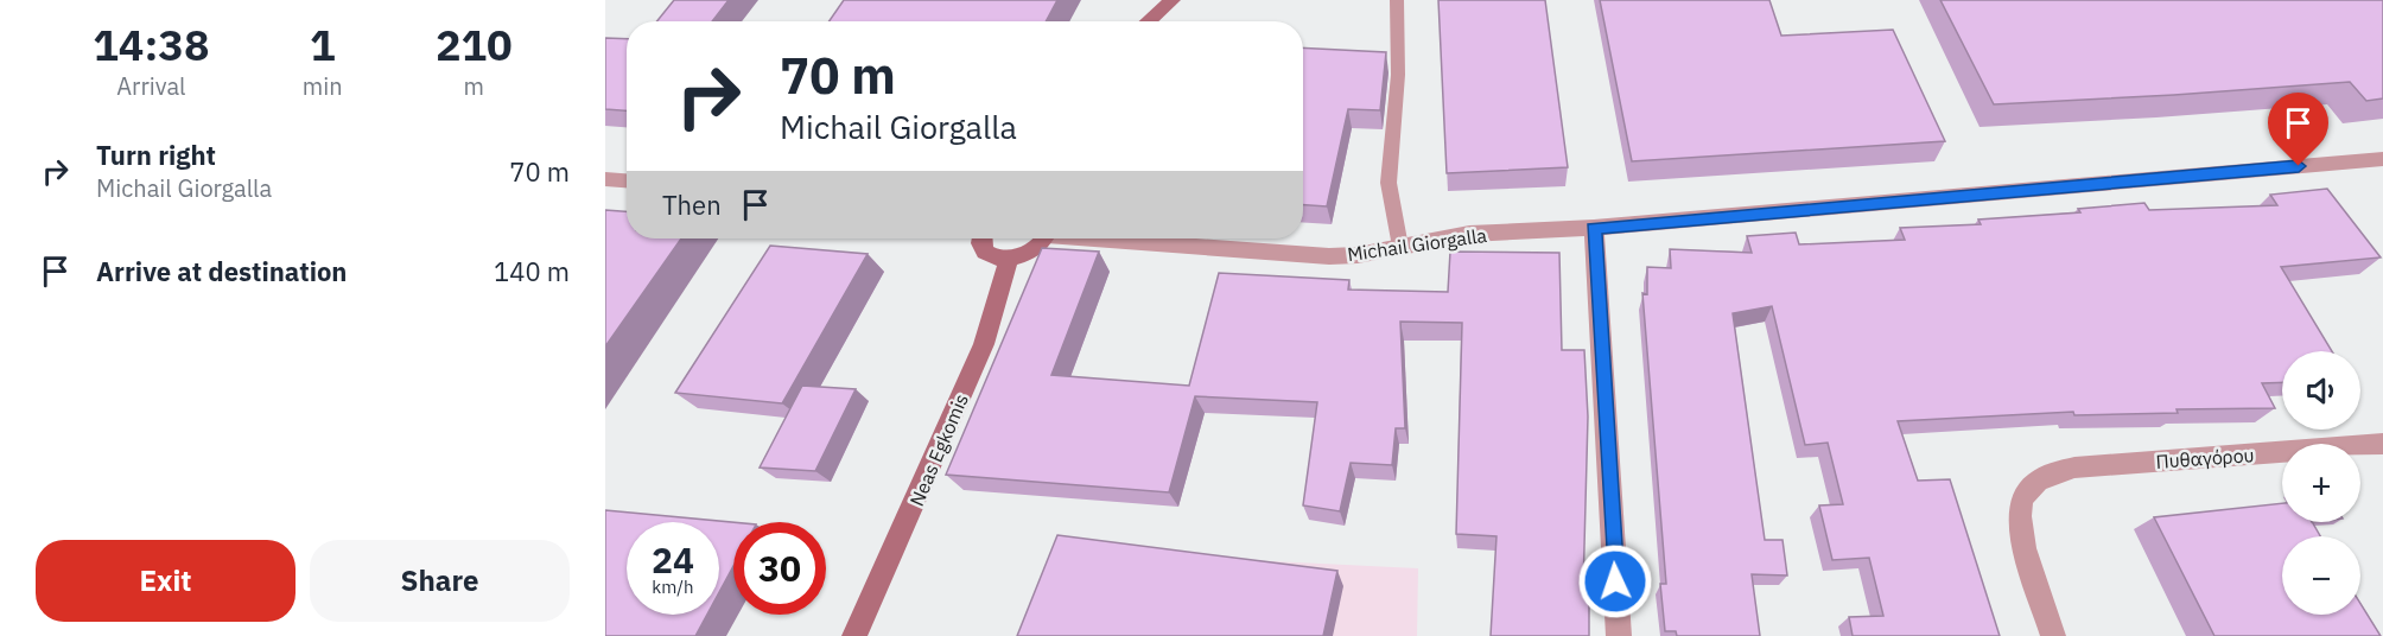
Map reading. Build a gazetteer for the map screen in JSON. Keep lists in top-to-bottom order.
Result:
{
  "streets": {
    "street": ["Michail Giorgalla", "Neas Egkomis", "Πυθαγόρου"]
  },
  "page": {
    "eta": [
      "14:38",
      "Arrival",
      "1",
      "min",
      "210",
      "m"
    ],
    "turn": ["70 m", "Michail Giorgalla"],
    "list": [
      {
        "name": "Turn right",
        "note": "Michail Giorgalla",
        "value": "70 m"
      },
      {
        "name": "Arrive at destination",
        "value": "140 m"
      }
    ],
    "then": "Then",
    "map_buttons": ["+", "−"],
    "speed": "24 km/h",
    "limit": "30",
    "buttons": ["Exit", "Share"]
  }
}
